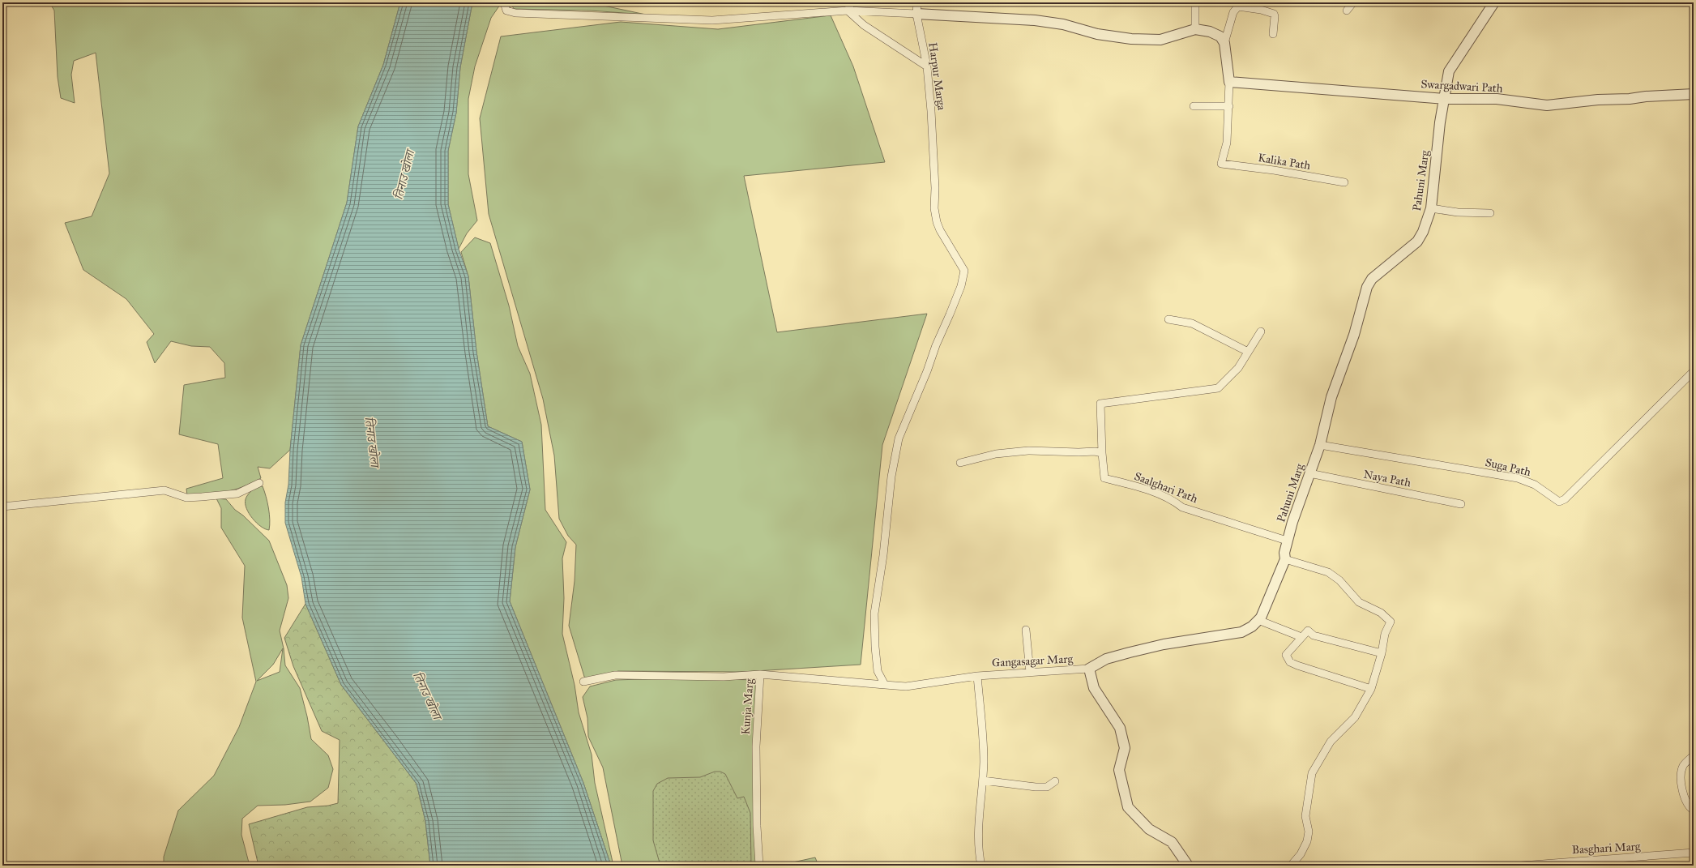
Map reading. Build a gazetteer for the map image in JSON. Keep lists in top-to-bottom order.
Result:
{
  "streets": {
    "street": [
      "Harpur Marga",
      "Swargadwari Path",
      "Kalika Path",
      "Pahuni Marg",
      "Suga Path",
      "Naya Path",
      "Saalghari Path",
      "Gangasagar Marg",
      "Kunja Marg",
      "Basghari Marg"
    ]
  },
  "crossings": [
    ["Harpur Marga", "Gangasagar Marg"],
    ["Harpur Marga", "Kunja Marg"],
    ["Swargadwari Path", "Pahuni Marg"],
    ["Pahuni Marg", "Suga Path"],
    ["Pahuni Marg", "Naya Path"],
    ["Pahuni Marg", "Saalghari Path"],
    ["Pahuni Marg", "Gangasagar Marg"],
    ["Gangasagar Marg", "Kunja Marg"]
  ],
  "water": ["तिनाउ खोला"]
}
